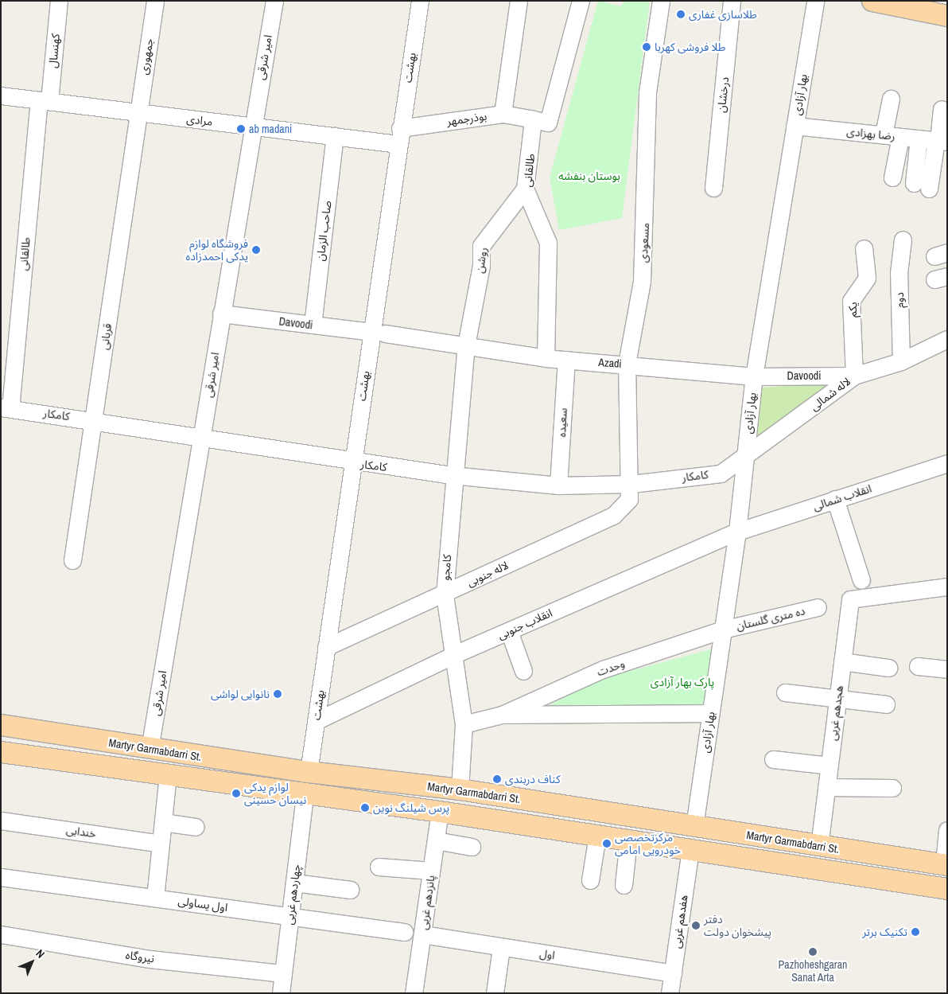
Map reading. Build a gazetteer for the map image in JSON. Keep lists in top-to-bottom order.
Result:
{
  "streets": {
    "main road": ["Martyr Garmabdarri St."],
    "street": [
      "کهنسال",
      "جمهوری",
      "امیر شرقی",
      "بهشت",
      "درخشان",
      "بهار آزادی",
      "بوذرجمهر",
      "مرادی",
      "رضا بهزادی",
      "طالقانی",
      "صاحب الزمان",
      "مسعودی",
      "روشن",
      "دوم",
      "یکم",
      "Davoodi",
      "قربانی",
      "Azadi",
      "لاله شمالی",
      "کامکار",
      "سعیده",
      "انقلاب شمالی",
      "کامجو",
      "لاله جنوبی",
      "ده متری گلستان",
      "انقلاب جنوبی",
      "وحدت",
      "هجدهم غربی",
      "خندابی",
      "چهاردهم غربی",
      "پانزدهم غربی",
      "اول یساولی",
      "هفدهم غربی",
      "اول",
      "نیروگاه"
    ]
  },
  "crossings": [
    ["کهنسال", "مرادی"],
    ["کهنسال", "طالقانی"],
    ["جمهوری", "مرادی"],
    ["جمهوری", "قربانی"],
    ["امیر شرقی", "مرادی"],
    ["امیر شرقی", "Davoodi"],
    ["امیر شرقی", "کامکار"],
    ["امیر شرقی", "Martyr Garmabdarri St."],
    ["بهشت", "بوذرجمهر"],
    ["بهشت", "مرادی"],
    ["بهشت", "Davoodi"],
    ["بهشت", "کامکار"],
    ["بهشت", "لاله جنوبی"],
    ["بهشت", "انقلاب جنوبی"],
    ["بهشت", "Martyr Garmabdarri St."],
    ["بهار آزادی", "رضا بهزادی"],
    ["بهار آزادی", "Davoodi"],
    ["بهار آزادی", "Azadi"],
    ["بهار آزادی", "لاله شمالی"],
    ["بهار آزادی", "کامکار"],
    ["بهار آزادی", "انقلاب شمالی"],
    ["بهار آزادی", "ده متری گلستان"],
    ["بهار آزادی", "انقلاب جنوبی"],
    ["بهار آزادی", "وحدت"],
    ["بهار آزادی", "Martyr Garmabdarri St."],
    ["بوذرجمهر", "مرادی"],
    ["بوذرجمهر", "طالقانی"],
    ["مرادی", "طالقانی"],
    ["مرادی", "صاحب الزمان"],
    ["مرادی", "قربانی"],
    ["طالقانی", "روشن"],
    ["طالقانی", "Azadi"],
    ["طالقانی", "کامکار"],
    ["صاحب الزمان", "Davoodi"],
    ["مسعودی", "Azadi"],
    ["مسعودی", "کامکار"],
    ["مسعودی", "لاله جنوبی"],
    ["روشن", "Davoodi"],
    ["روشن", "Azadi"],
    ["روشن", "کامجو"],
    ["دوم", "لاله شمالی"],
    ["یکم", "Davoodi"],
    ["یکم", "لاله شمالی"],
    ["Davoodi", "Azadi"],
    ["Davoodi", "لاله شمالی"],
    ["Davoodi", "کامجو"],
    ["قربانی", "کامکار"],
    ["Azadi", "سعیده"],
    ["Azadi", "کامجو"],
    ["لاله شمالی", "کامکار"],
    ["کامکار", "سعیده"],
    ["کامکار", "کامجو"],
    ["کامکار", "لاله جنوبی"],
    ["انقلاب شمالی", "انقلاب جنوبی"],
    ["کامجو", "لاله جنوبی"],
    ["کامجو", "انقلاب جنوبی"],
    ["کامجو", "وحدت"],
    ["کامجو", "Martyr Garmabdarri St."],
    ["ده متری گلستان", "وحدت"],
    ["هجدهم غربی", "Martyr Garmabdarri St."],
    ["Martyr Garmabdarri St.", "چهاردهم غربی"],
    ["Martyr Garmabdarri St.", "پانزدهم غربی"],
    ["Martyr Garmabdarri St.", "هفدهم غربی"],
    ["چهاردهم غربی", "اول یساولی"],
    ["چهاردهم غربی", "نیروگاه"],
    ["پانزدهم غربی", "اول"],
    ["هفدهم غربی", "اول"]
  ],
  "parks": ["بوستان بنفشه", "پارک بهار آزادی"],
  "places": [
    "طلاسازی غفاری",
    "طلا فروشی کهربا",
    "ab madani",
    "فروشگاه لوازم یدکی احمدزاده",
    "نانوایی لواشی",
    "کناف دربندی",
    "لوازم یدکی نیسان حسینی",
    "پرس شیلنگ نوین",
    "مرکزتخصصی خودرویی امامی",
    "دفتر پیشخوان دولت",
    "تکنیک برتر",
    "Pazhoheshgaran Sanat Arta"
  ],
  "north": "top right"
}
